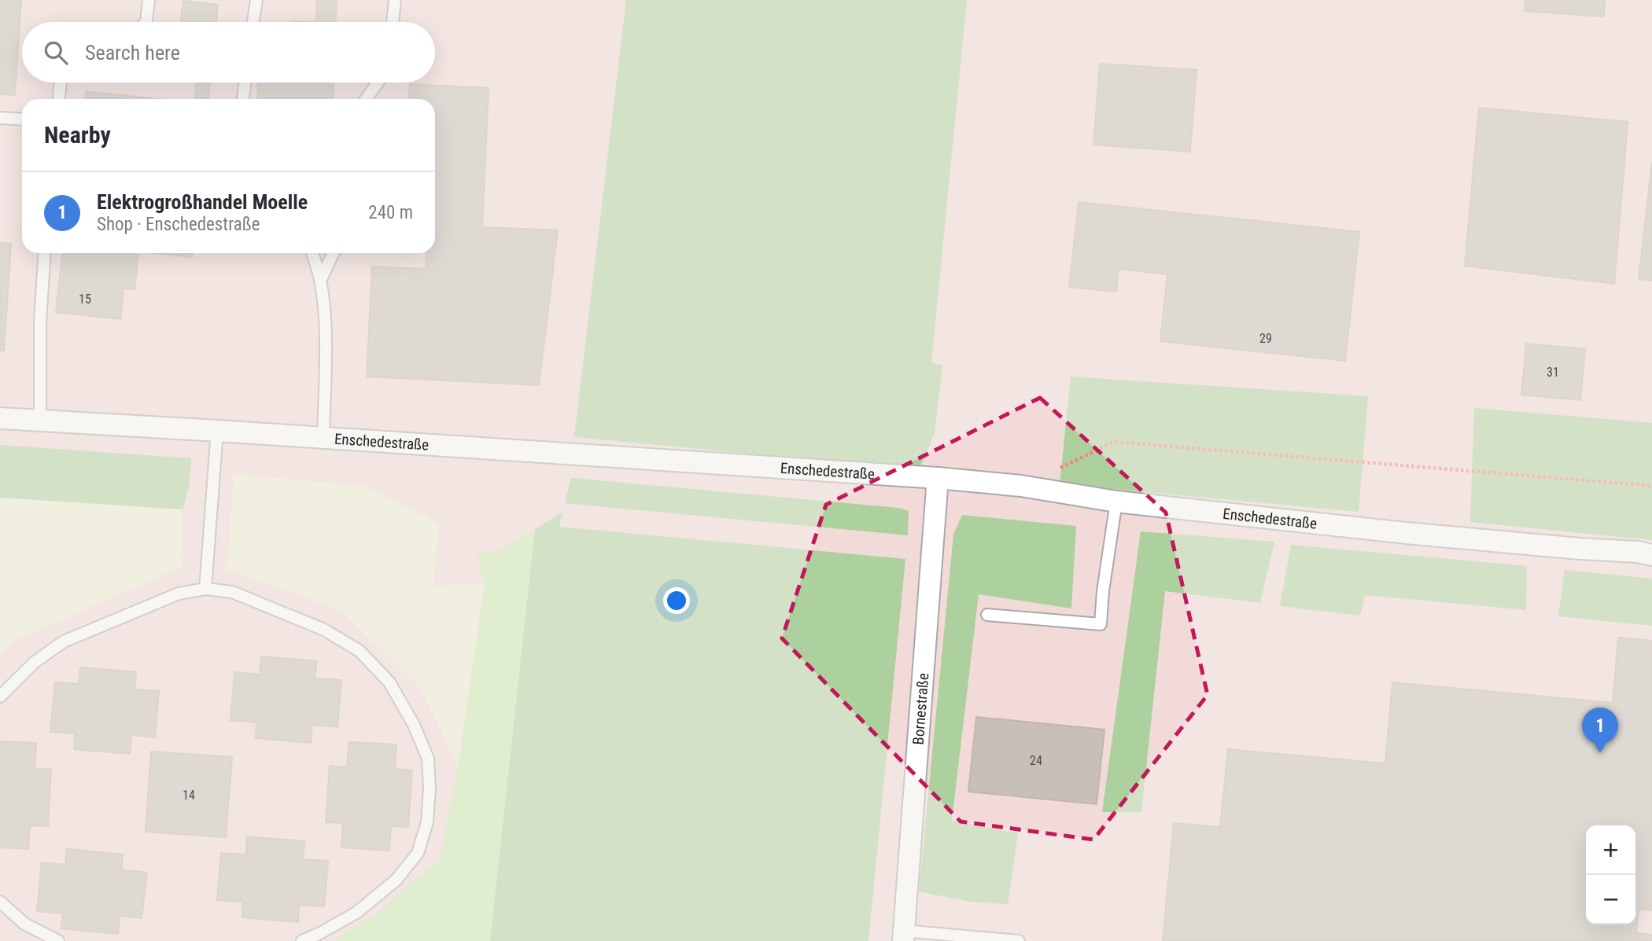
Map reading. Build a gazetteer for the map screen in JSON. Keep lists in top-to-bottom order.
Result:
{
  "streets": {
    "street": ["Enschedestraße", "Bornestraße"]
  },
  "crossings": [
    ["Enschedestraße", "Bornestraße"]
  ],
  "house_numbers": [
    "15",
    "29",
    "31",
    "24",
    "14"
  ],
  "page": {
    "search": "Search here",
    "heading": "Nearby",
    "list": [
      {
        "mark": "1",
        "name": "Elektrogroßhandel Moelle",
        "note": "Shop · Enschedestraße",
        "value": "240 m"
      }
    ],
    "pins": "1",
    "map_buttons": ["+", "−"]
  }
}
